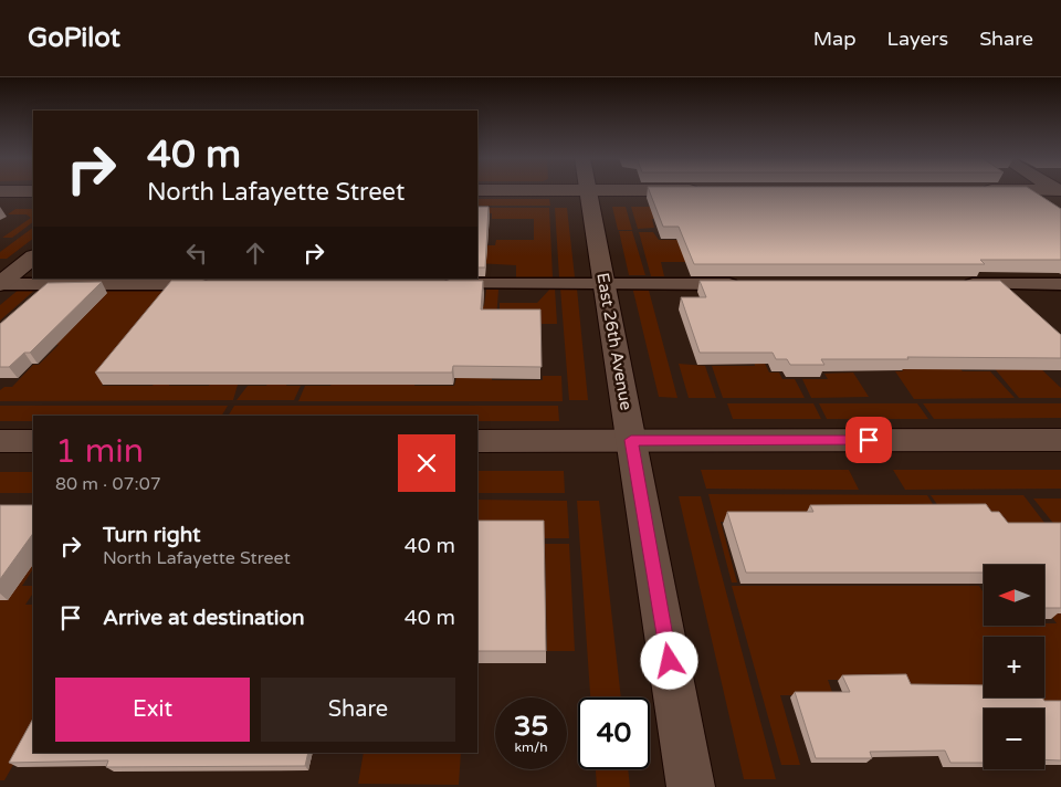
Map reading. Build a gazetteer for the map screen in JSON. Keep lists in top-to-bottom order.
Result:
{
  "streets": {
    "street": ["East 26th Avenue"]
  },
  "north": "left",
  "page": {
    "header": "GoPilot",
    "nav": ["Map", "Layers", "Share"],
    "turn": ["40 m", "North Lafayette Street"],
    "heading": ["1 min", "80 m · 07:07"],
    "list": [
      {
        "name": "Turn right",
        "note": "North Lafayette Street",
        "value": "40 m"
      },
      {
        "name": "Arrive at destination",
        "value": "40 m"
      }
    ],
    "map_buttons": ["+", "−"],
    "buttons": ["Exit", "Share"],
    "speed": "35 km/h",
    "limit": "40"
  }
}
